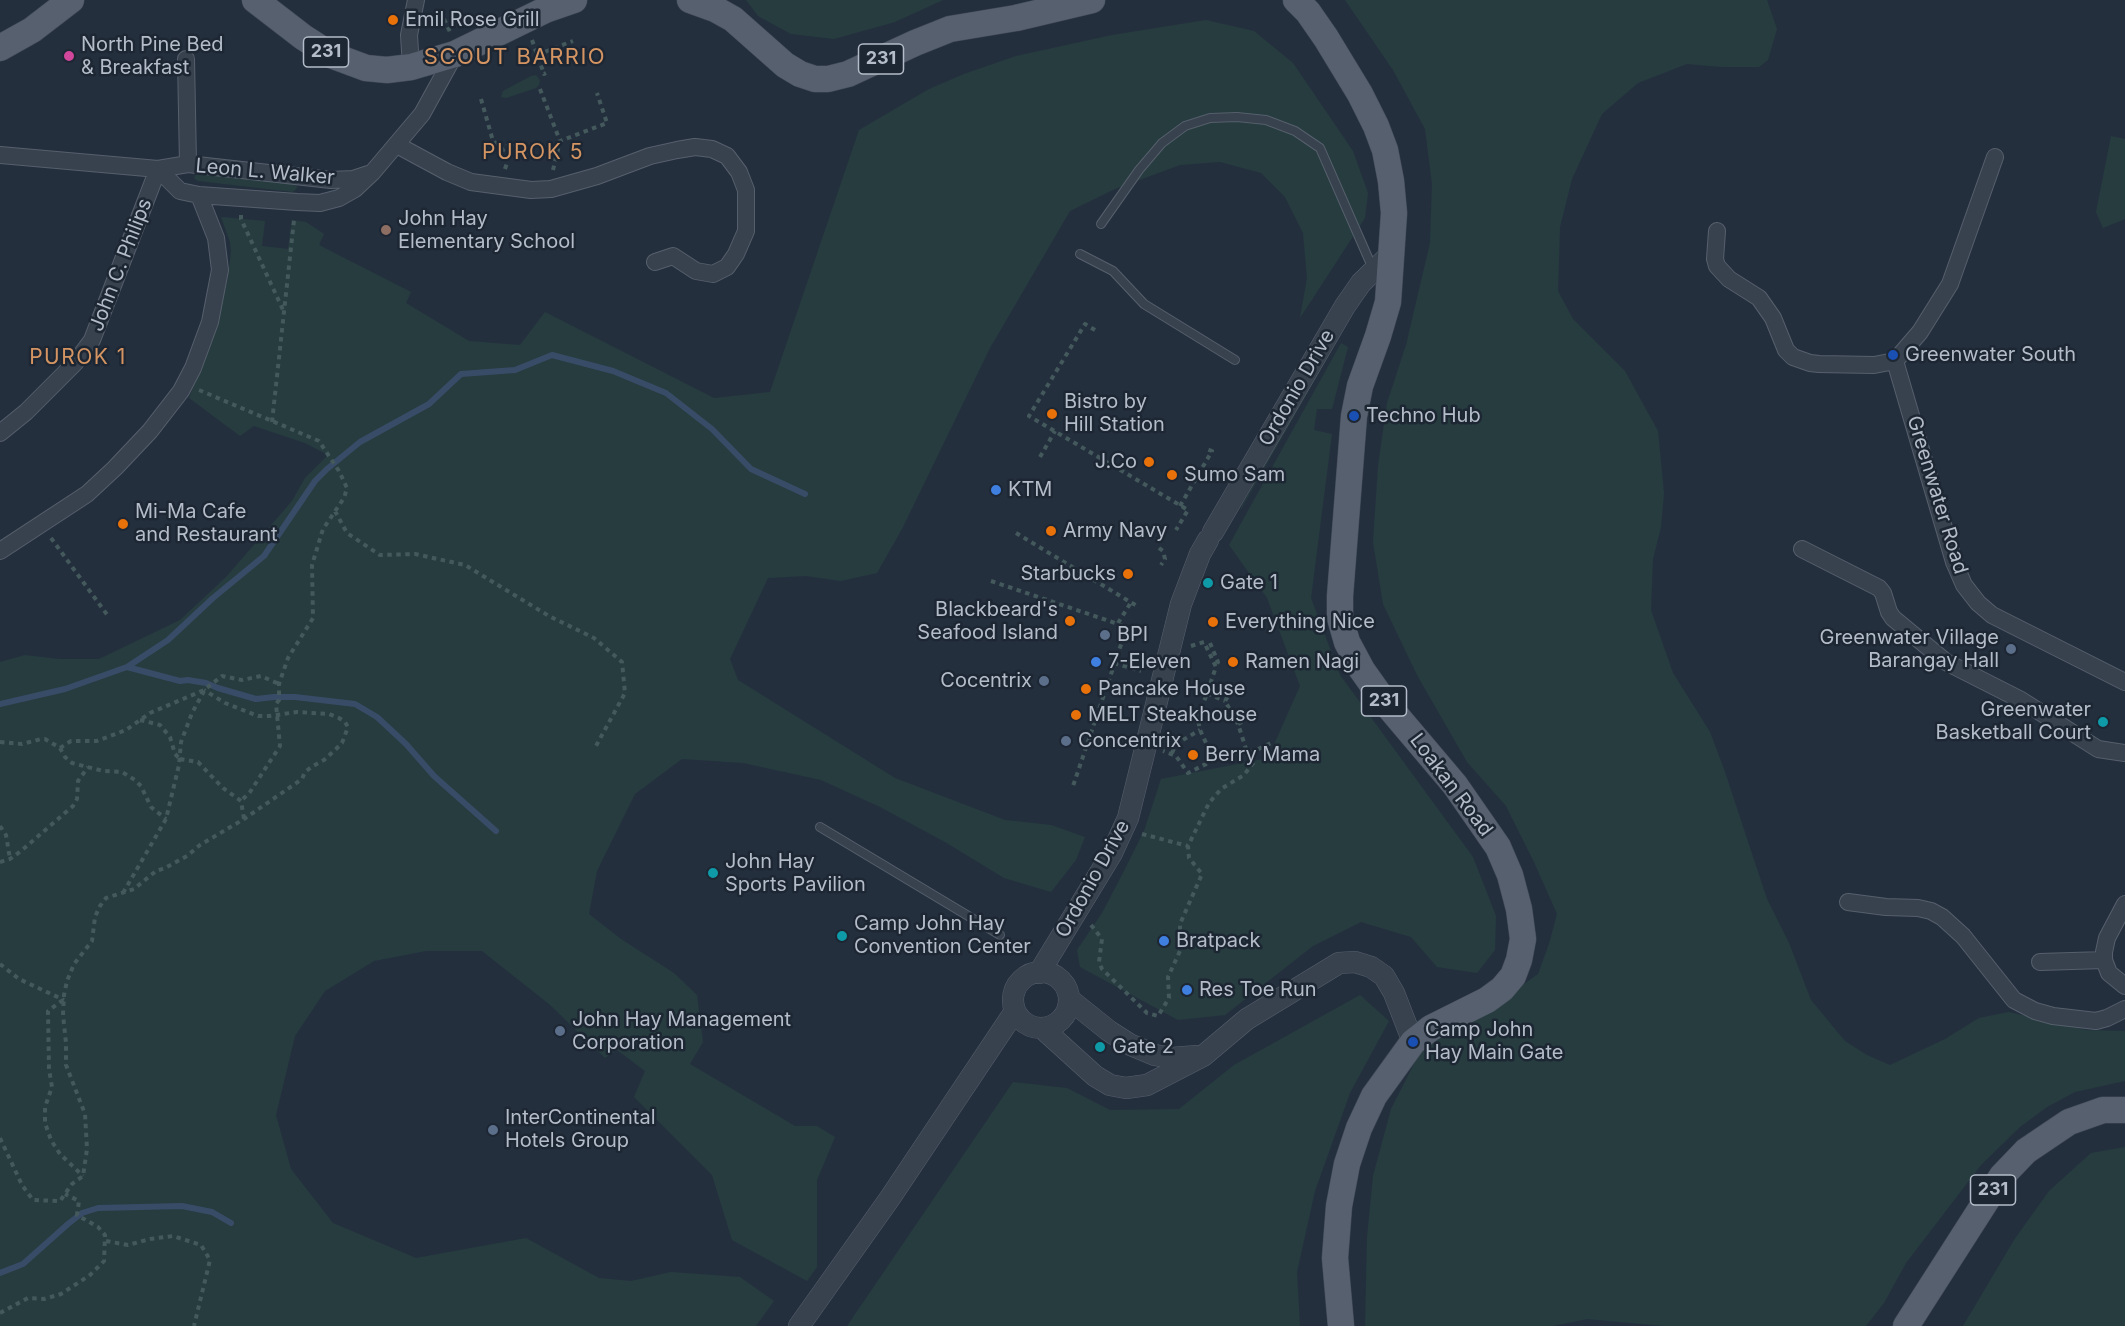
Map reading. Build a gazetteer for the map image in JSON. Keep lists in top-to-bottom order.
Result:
{
  "streets": {
    "main road": ["231", "Loakan Road"],
    "street": [
      "Leon L. Walker",
      "John C. Philips",
      "Ordonio Drive",
      "Greenwater Road"
    ]
  },
  "crossings": [
    ["231", "Leon L. Walker"],
    ["Leon L. Walker", "John C. Philips"],
    ["Ordonio Drive", "Loakan Road"]
  ],
  "districts": ["SCOUT BARRIO", "PUROK 5", "PUROK 1"],
  "places": [
    "Emil Rose Grill",
    "North Pine Bed & Breakfast",
    "John Hay Elementary School",
    "Greenwater South",
    "Bistro by Hill Station",
    "Techno Hub",
    "J.Co",
    "Sumo Sam",
    "KTM",
    "Mi-Ma Cafe and Restaurant",
    "Army Navy",
    "Starbucks",
    "Gate 1",
    "Blackbeard's Seafood Island",
    "Everything Nice",
    "BPI",
    "Greenwater Village Barangay Hall",
    "7-Eleven",
    "Ramen Nagi",
    "Cocentrix",
    "Pancake House",
    "MELT Steakhouse",
    "Greenwater Basketball Court",
    "Concentrix",
    "Berry Mama",
    "John Hay Sports Pavilion",
    "Camp John Hay Convention Center",
    "Bratpack",
    "Res Toe Run",
    "John Hay Management Corporation",
    "Camp John Hay Main Gate",
    "Gate 2",
    "InterContinental Hotels Group"
  ]
}
